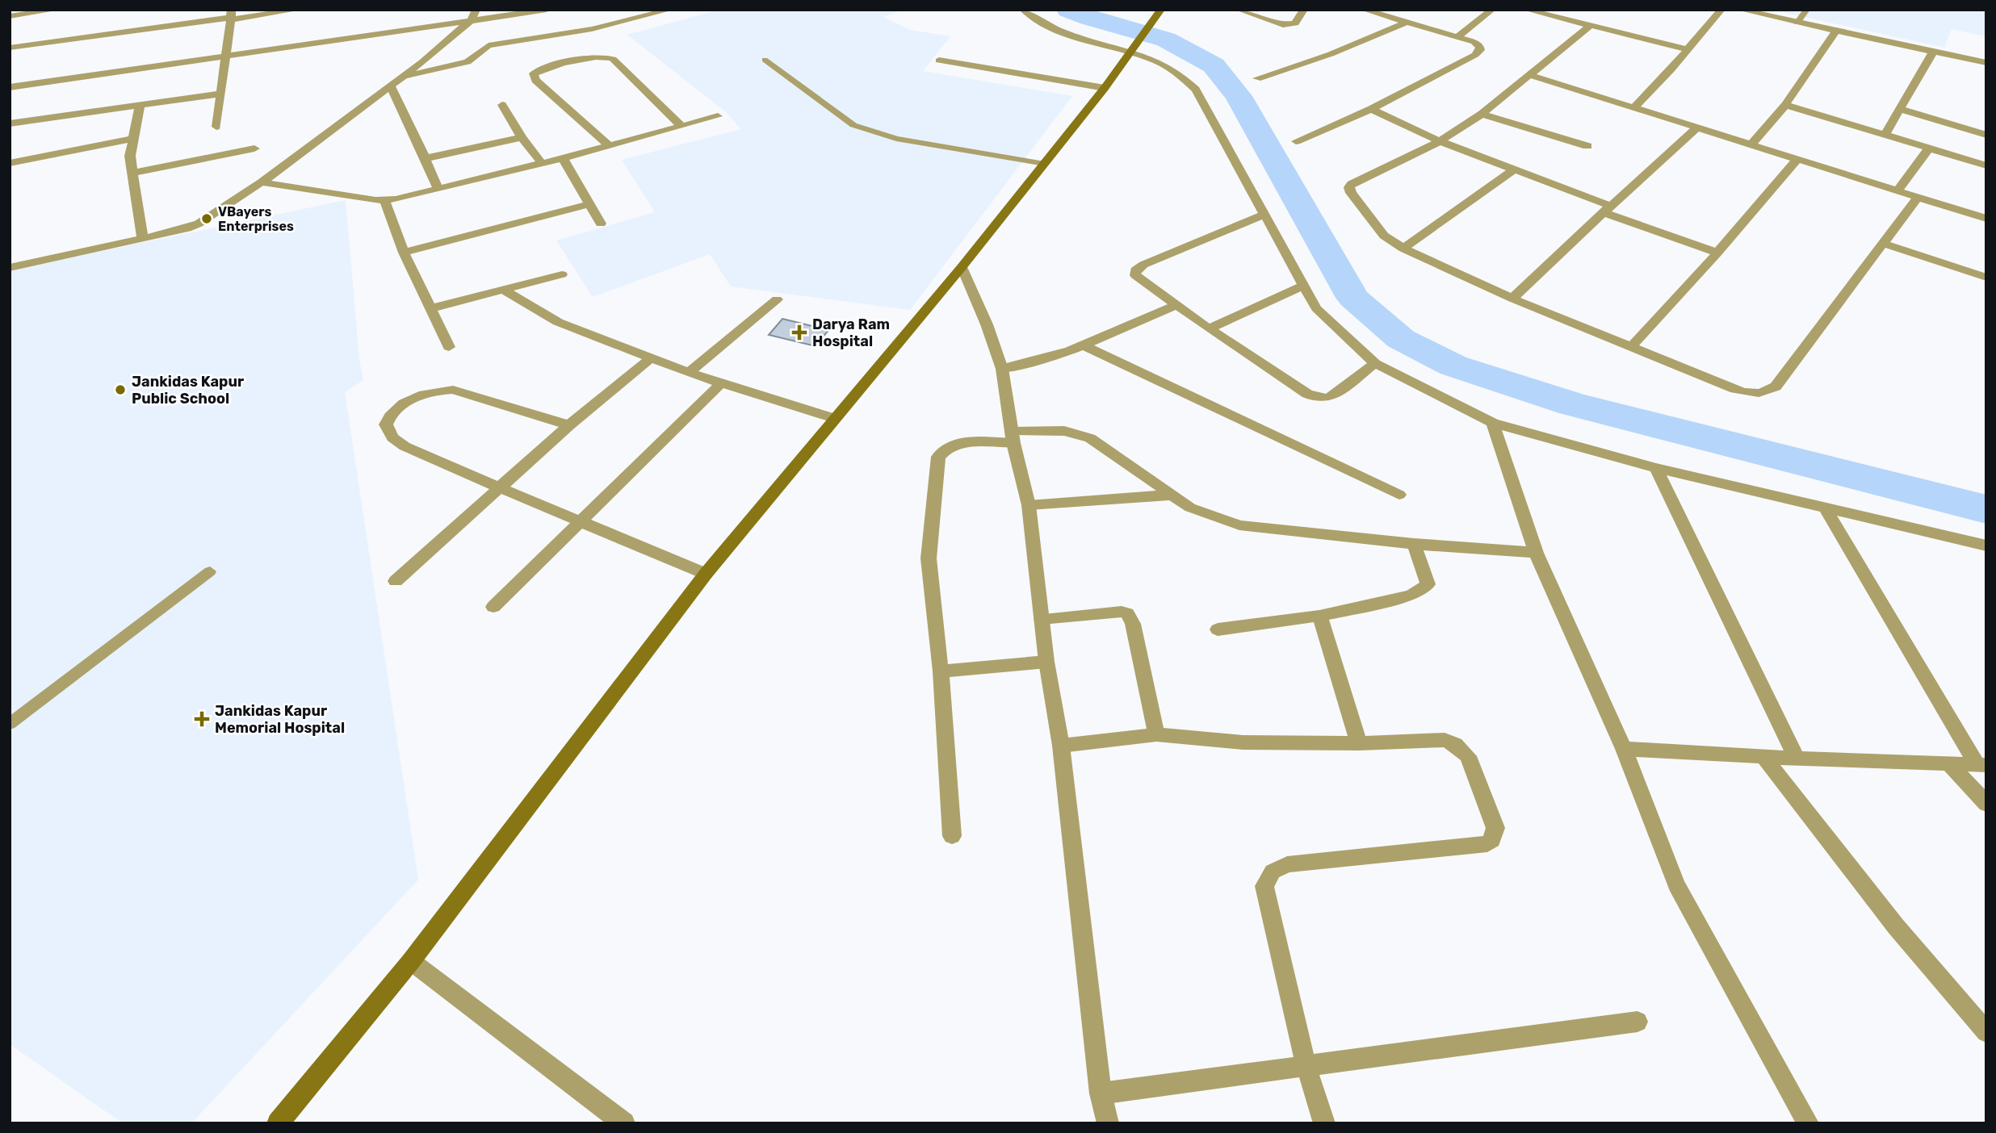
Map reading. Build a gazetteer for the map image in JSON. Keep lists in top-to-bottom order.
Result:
{
  "places": {
    "other": ["VBayers Enterprises", "Jankidas Kapur Public School"],
    "health": ["Darya Ram Hospital", "Jankidas Kapur Memorial Hospital"]
  }
}
